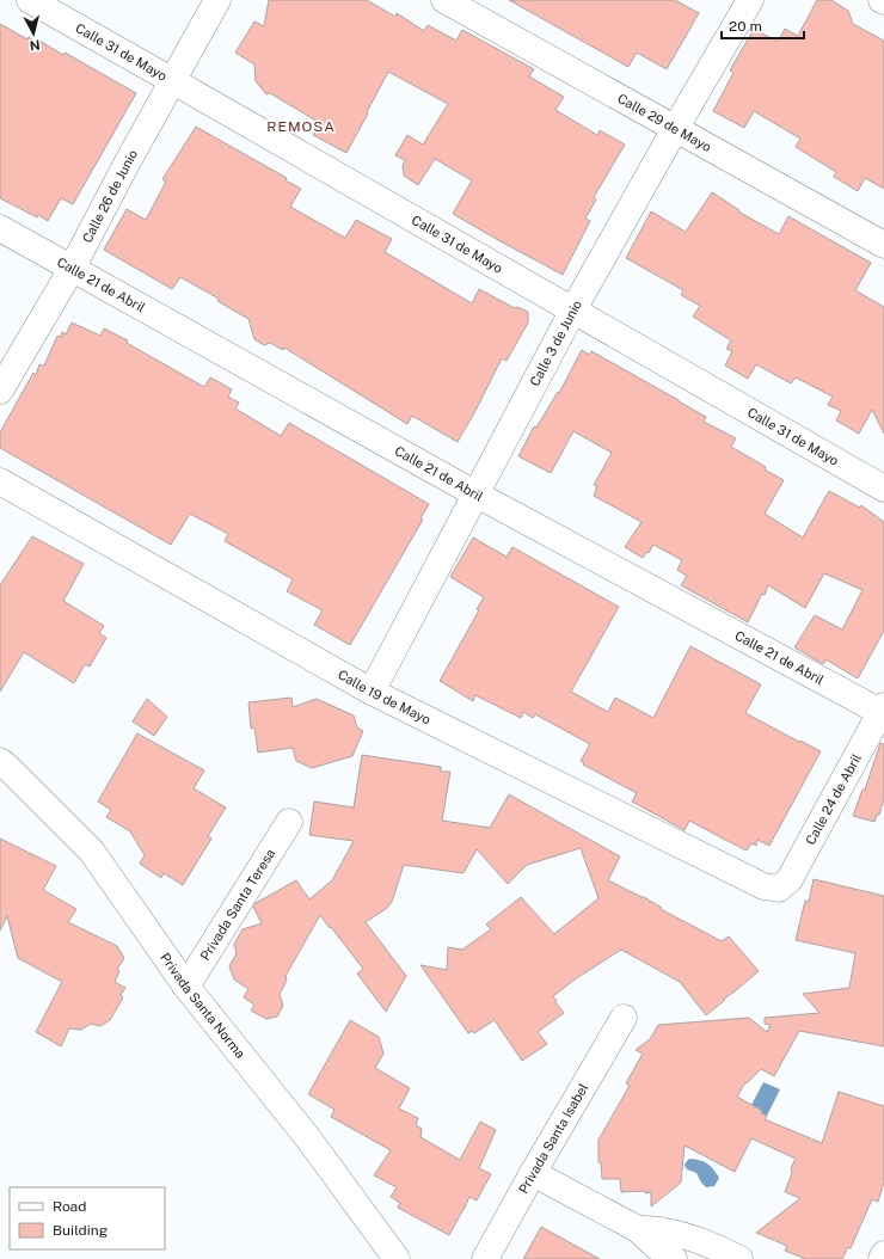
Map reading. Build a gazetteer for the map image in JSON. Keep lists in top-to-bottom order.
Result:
{
  "streets": {
    "street": [
      "Calle 31 de Mayo",
      "Calle 29 de Mayo",
      "Calle 26 de Junio",
      "Calle 21 de Abril",
      "Calle 3 de Junio",
      "Calle 19 de Mayo",
      "Calle 24 de Abril",
      "Privada Santa Teresa",
      "Privada Santa Norma",
      "Privada Santa Isabel"
    ]
  },
  "crossings": [
    ["Calle 31 de Mayo", "Calle 26 de Junio"],
    ["Calle 31 de Mayo", "Calle 3 de Junio"],
    ["Calle 29 de Mayo", "Calle 3 de Junio"],
    ["Calle 26 de Junio", "Calle 21 de Abril"],
    ["Calle 21 de Abril", "Calle 3 de Junio"],
    ["Calle 21 de Abril", "Calle 24 de Abril"],
    ["Calle 3 de Junio", "Calle 19 de Mayo"],
    ["Calle 19 de Mayo", "Calle 24 de Abril"],
    ["Privada Santa Teresa", "Privada Santa Norma"]
  ],
  "districts": ["REMOSA"],
  "legend": ["Road", "Building"],
  "scale_bar": "20 m",
  "north": "bottom"
}
